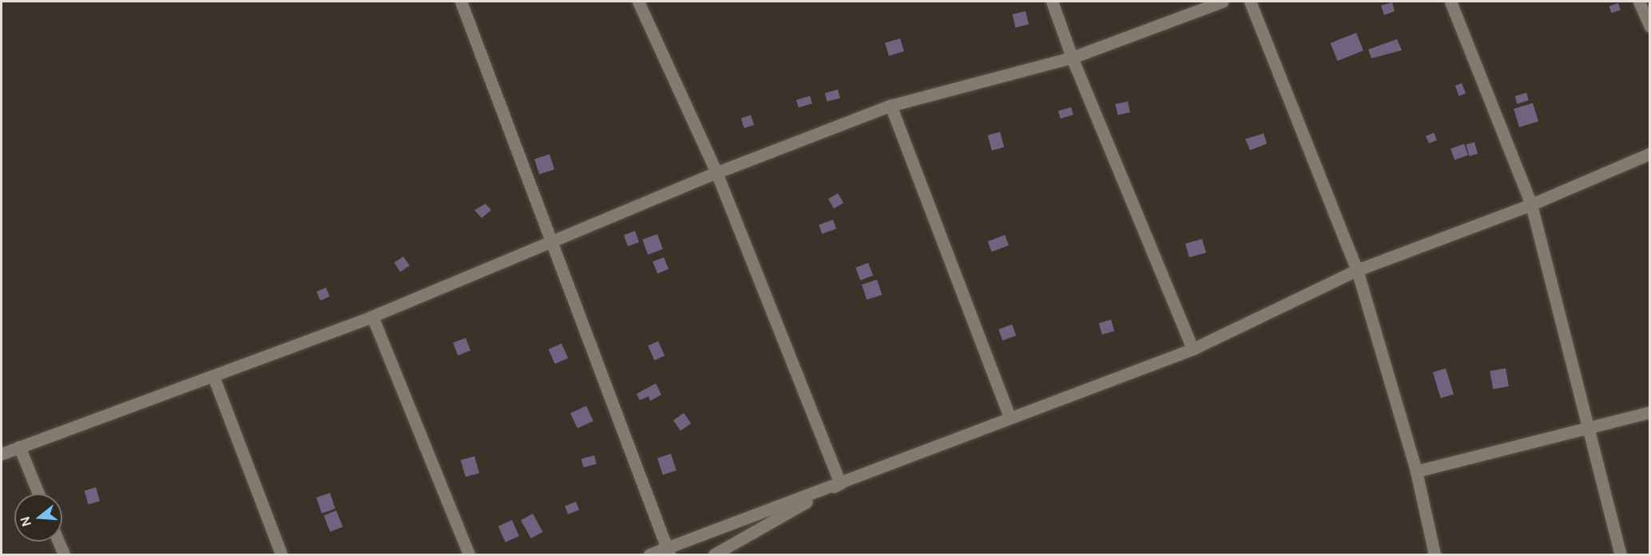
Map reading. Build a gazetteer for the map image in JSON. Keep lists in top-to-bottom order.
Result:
{
  "north": "left"
}
